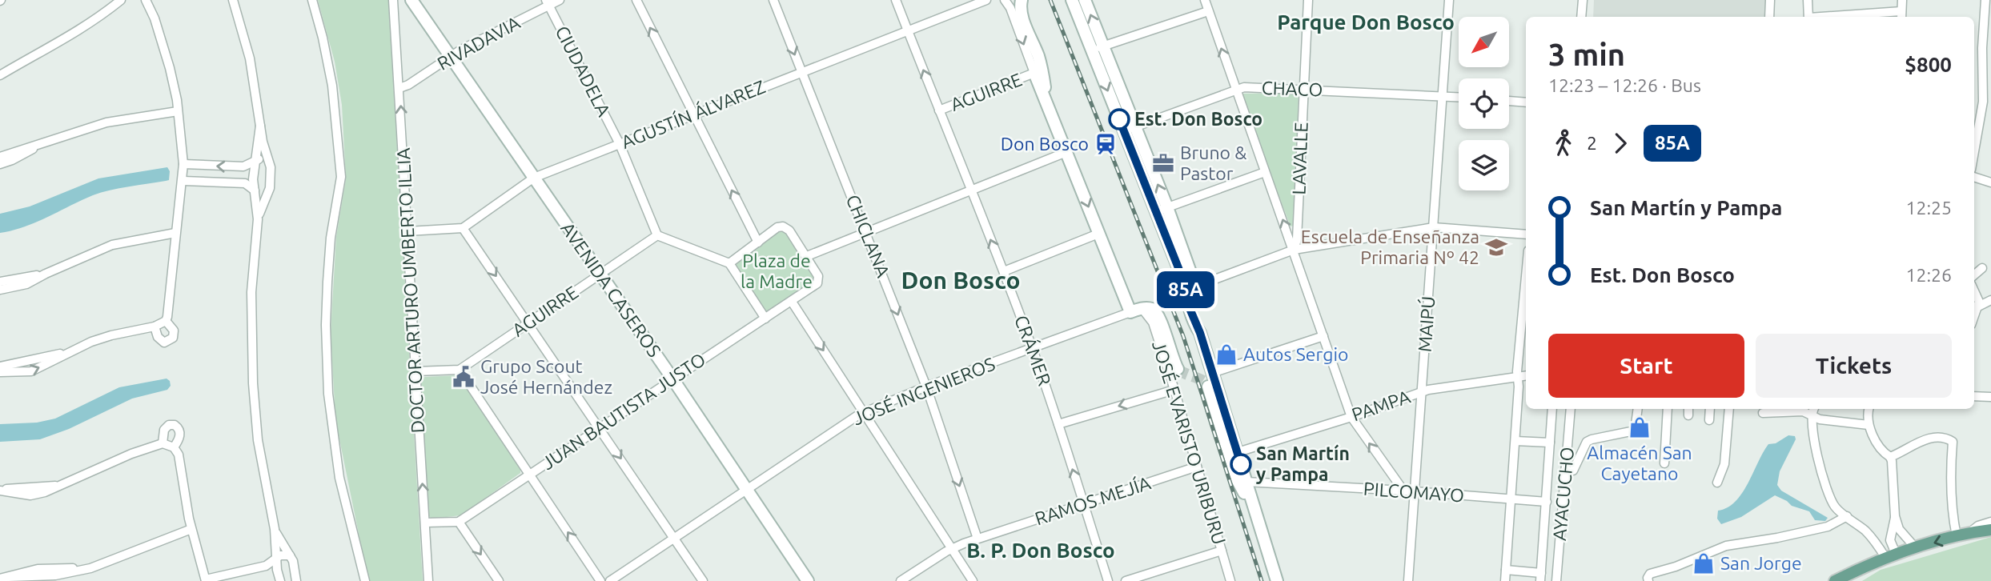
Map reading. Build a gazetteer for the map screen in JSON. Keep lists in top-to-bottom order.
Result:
{
  "streets": {
    "street": [
      "RIVADAVIA",
      "CIUDADELA",
      "CHACO",
      "AGUIRRE",
      "AGUSTÍN ÁLVAREZ",
      "LAVALLE",
      "CHICLANA",
      "AVENIDA CASEROS",
      "DOCTOR ARTURO UMBERTO ILLIA",
      "MAIPÚ",
      "CRÁMER",
      "JOSÉ INGENIEROS",
      "PAMPA",
      "JUAN BAUTISTA JUSTO",
      "JOSÉ EVARISTO URIBURU",
      "PILCOMAYO",
      "AYACUCHO",
      "RAMOS MEJÍA"
    ]
  },
  "crossings": [
    ["RIVADAVIA", "CIUDADELA"],
    ["RIVADAVIA", "AVENIDA CASEROS"],
    ["RIVADAVIA", "DOCTOR ARTURO UMBERTO ILLIA"],
    ["CIUDADELA", "AGUIRRE"],
    ["CIUDADELA", "AGUSTÍN ÁLVAREZ"],
    ["CHACO", "LAVALLE"],
    ["CHACO", "MAIPÚ"],
    ["AGUIRRE", "AVENIDA CASEROS"],
    ["AGUIRRE", "CRÁMER"],
    ["AGUIRRE", "JOSÉ EVARISTO URIBURU"],
    ["AGUSTÍN ÁLVAREZ", "CHICLANA"],
    ["AGUSTÍN ÁLVAREZ", "AVENIDA CASEROS"],
    ["AGUSTÍN ÁLVAREZ", "CRÁMER"],
    ["CHICLANA", "JOSÉ INGENIEROS"],
    ["CHICLANA", "RAMOS MEJÍA"],
    ["AVENIDA CASEROS", "JOSÉ INGENIEROS"],
    ["AVENIDA CASEROS", "JUAN BAUTISTA JUSTO"],
    ["MAIPÚ", "PAMPA"],
    ["MAIPÚ", "PILCOMAYO"],
    ["CRÁMER", "JOSÉ INGENIEROS"],
    ["CRÁMER", "RAMOS MEJÍA"],
    ["JOSÉ INGENIEROS", "JOSÉ EVARISTO URIBURU"],
    ["JOSÉ EVARISTO URIBURU", "RAMOS MEJÍA"],
    ["PILCOMAYO", "AYACUCHO"]
  ],
  "one_way": ["CRÁMER"],
  "districts": ["Parque Don Bosco", "Don Bosco", "B. P. Don Bosco"],
  "parks": ["Plaza de la Madre"],
  "places": {
    "other": ["Est. Don Bosco", "San Martín y Pampa"],
    "station": ["Don Bosco"],
    "office": ["Bruno & Pastor"],
    "school or university": ["Escuela de Enseñanza Primaria Nº 42"],
    "shop": ["Autos Sergio", "Almacén San Cayetano", "San Jorge"],
    "public building": ["Grupo Scout José Hernández"]
  },
  "lines": ["bus line 85A"],
  "north": "bottom left",
  "page": {
    "on_map": "85A",
    "heading": ["3 min", "12:23 – 12:26 · Bus", "$800"],
    "legs": ["2", "85A"],
    "list": [
      {
        "name": "San Martín y Pampa",
        "value": "12:25"
      },
      {
        "name": "Est. Don Bosco",
        "value": "12:26"
      }
    ],
    "buttons": ["Start", "Tickets"]
  }
}
